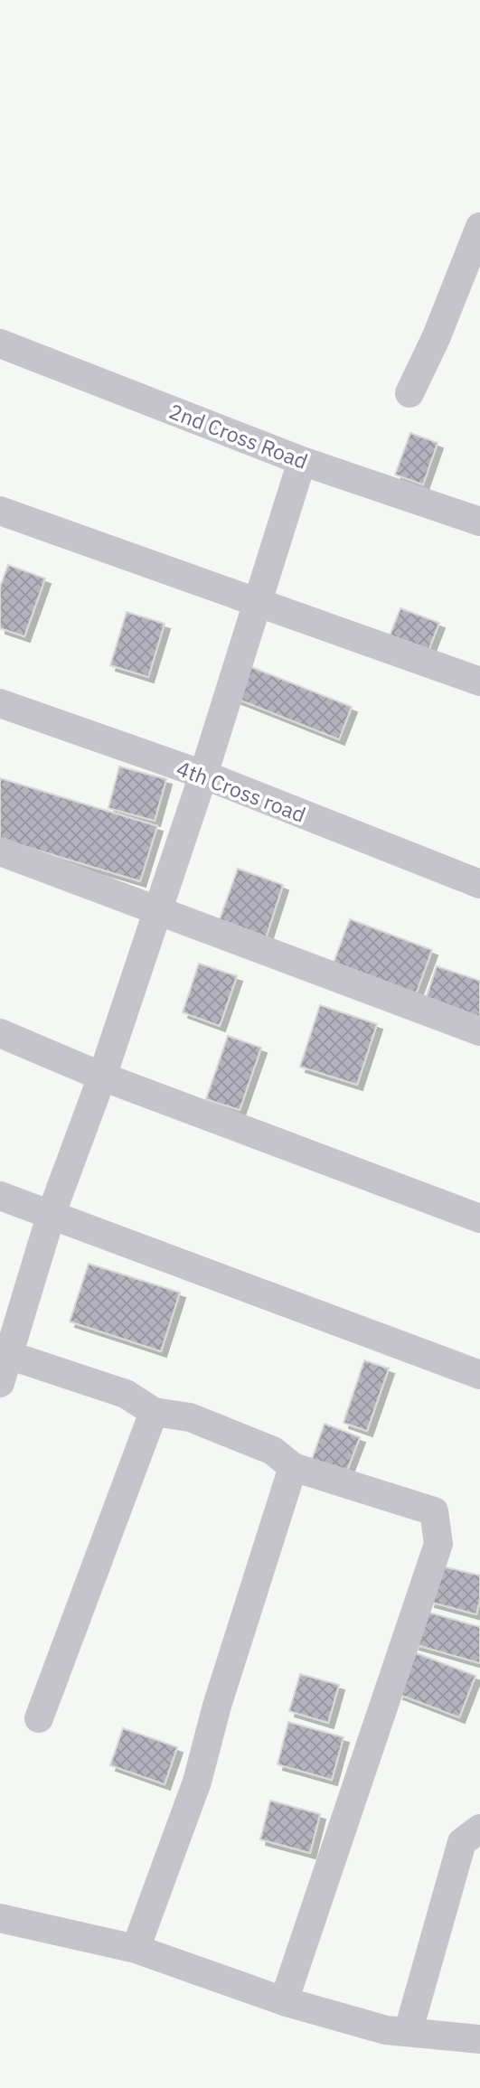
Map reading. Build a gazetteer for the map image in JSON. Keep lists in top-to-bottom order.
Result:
{
  "streets": {
    "street": ["2nd Cross Road", "4th Cross road"]
  }
}
